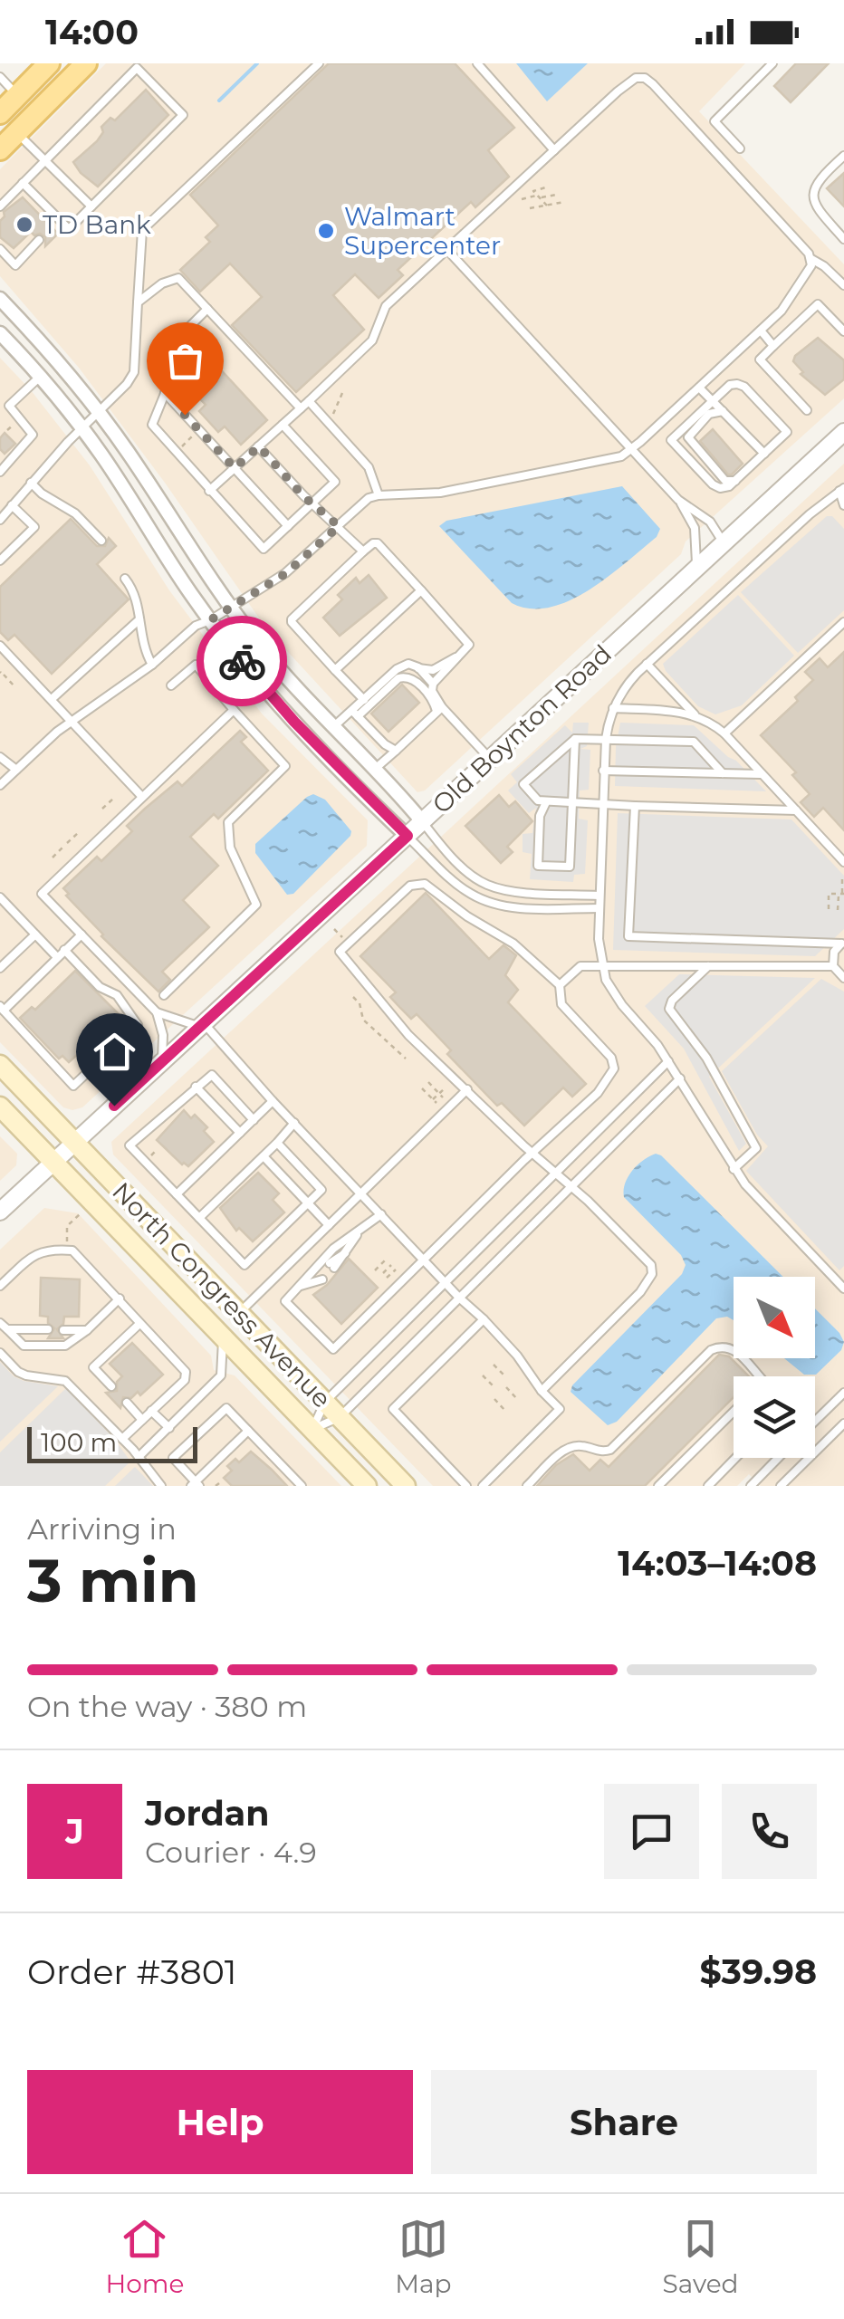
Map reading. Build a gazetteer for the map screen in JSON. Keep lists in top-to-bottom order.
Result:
{
  "streets": {
    "main road": ["North Congress Avenue"],
    "street": ["Old Boynton Road"]
  },
  "crossings": [
    ["Old Boynton Road", "North Congress Avenue"]
  ],
  "places": ["TD Bank", "Walmart Supercenter"],
  "scale_bar": "100 m",
  "north": "bottom right",
  "page": {
    "status": "14:00",
    "scale": "100 m",
    "heading": ["3 min", "Arriving in", "14:03–14:08"],
    "panel": [
      "Jordan",
      "Courier · 4.9",
      "Order #3801",
      "$39.98"
    ],
    "bar": "On the way · 380 m",
    "round": "J",
    "buttons": ["Help", "Share"],
    "tabs": ["Home", "Map", "Saved"]
  }
}
